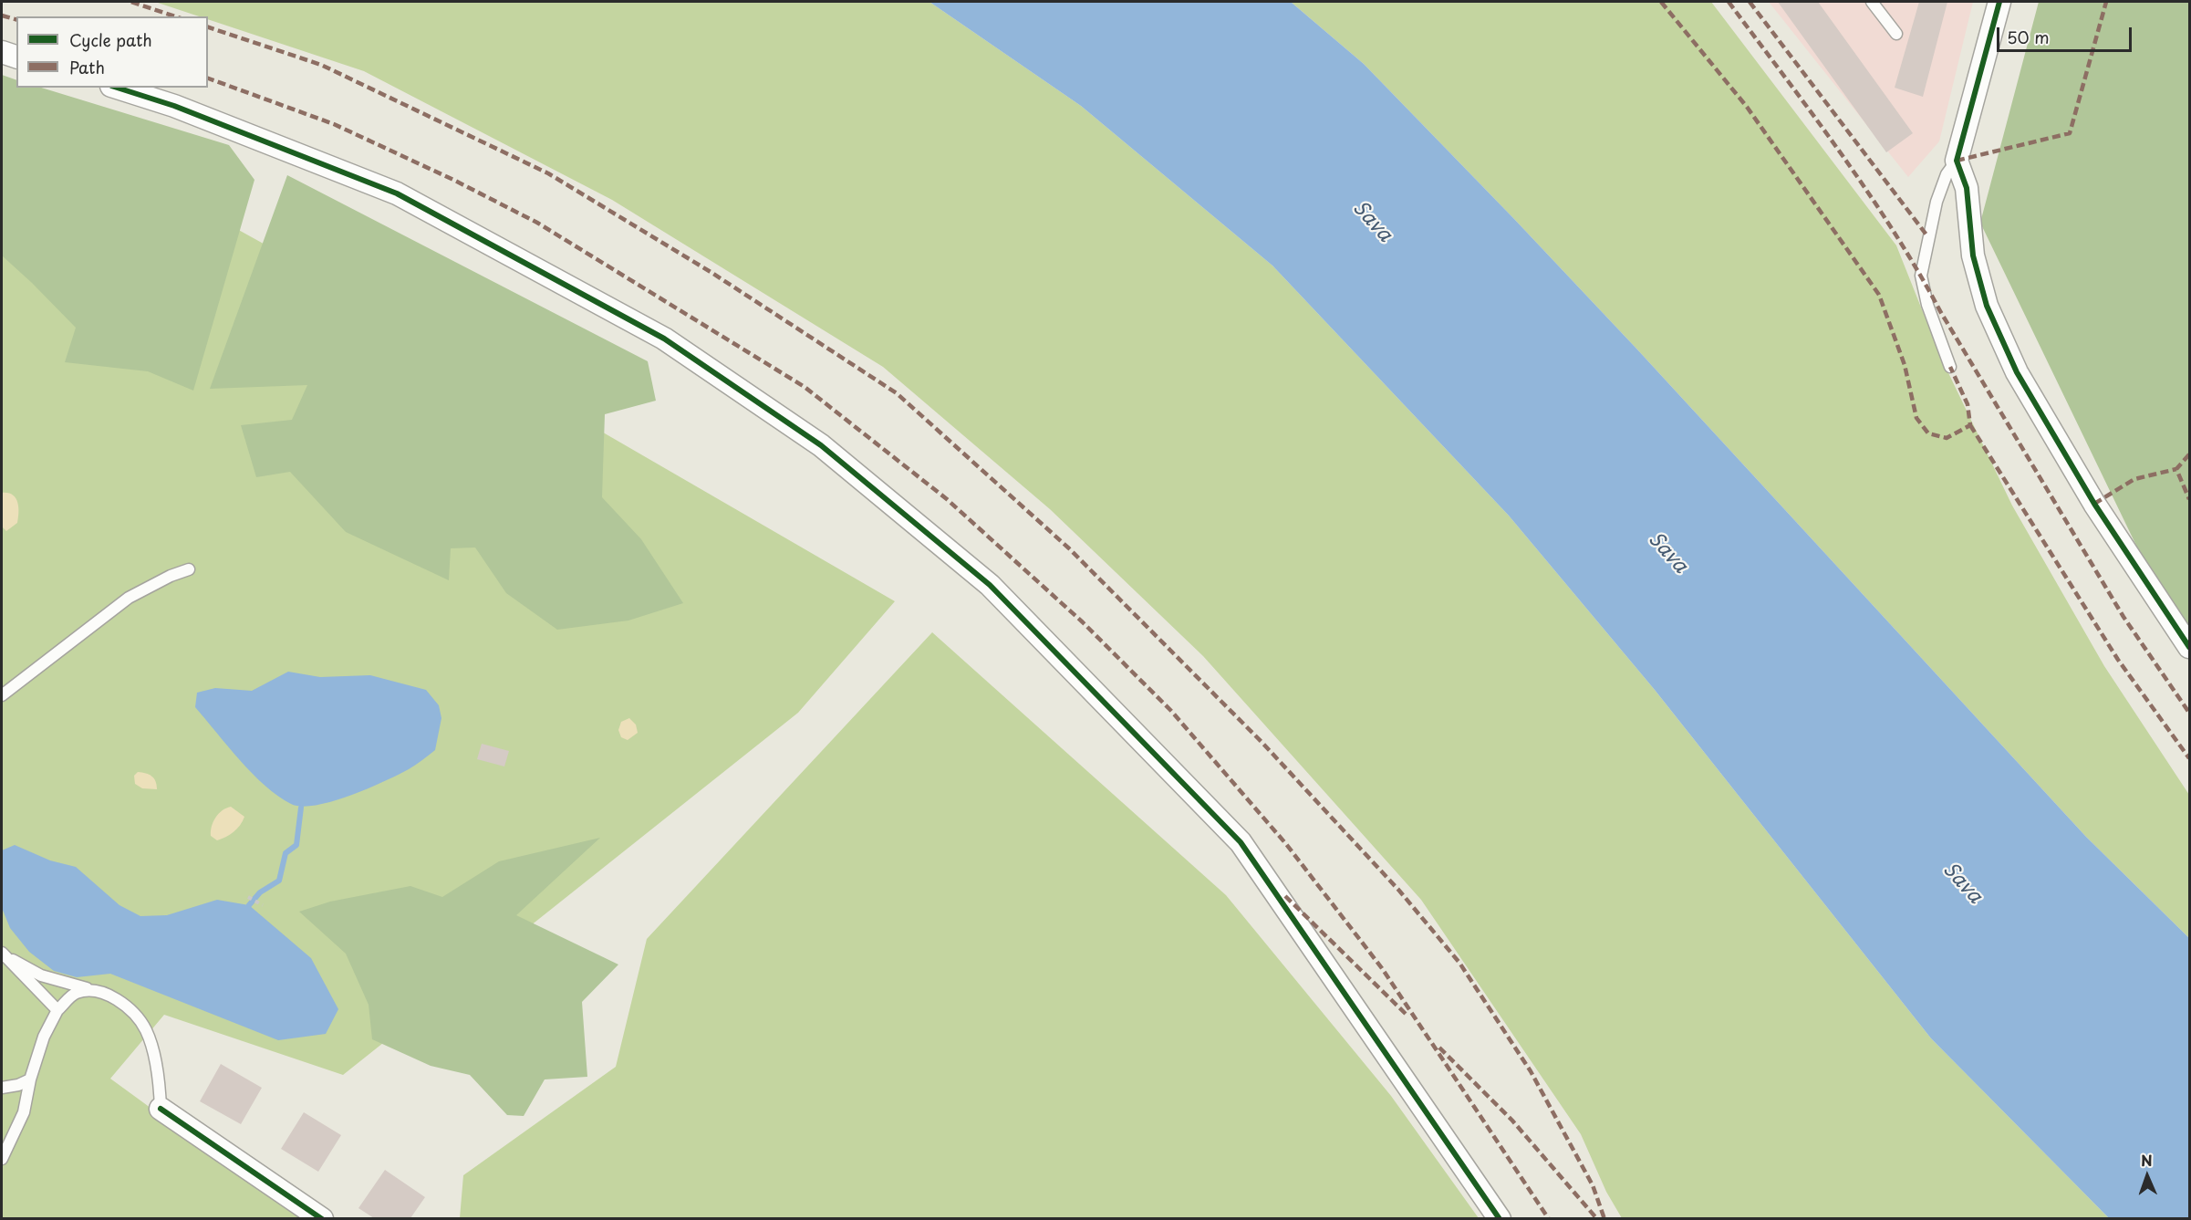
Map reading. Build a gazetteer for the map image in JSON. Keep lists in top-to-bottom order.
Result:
{
  "water": ["Sava"],
  "legend": ["Cycle path", "Path"],
  "scale_bar": "50 m",
  "north": "top"
}
